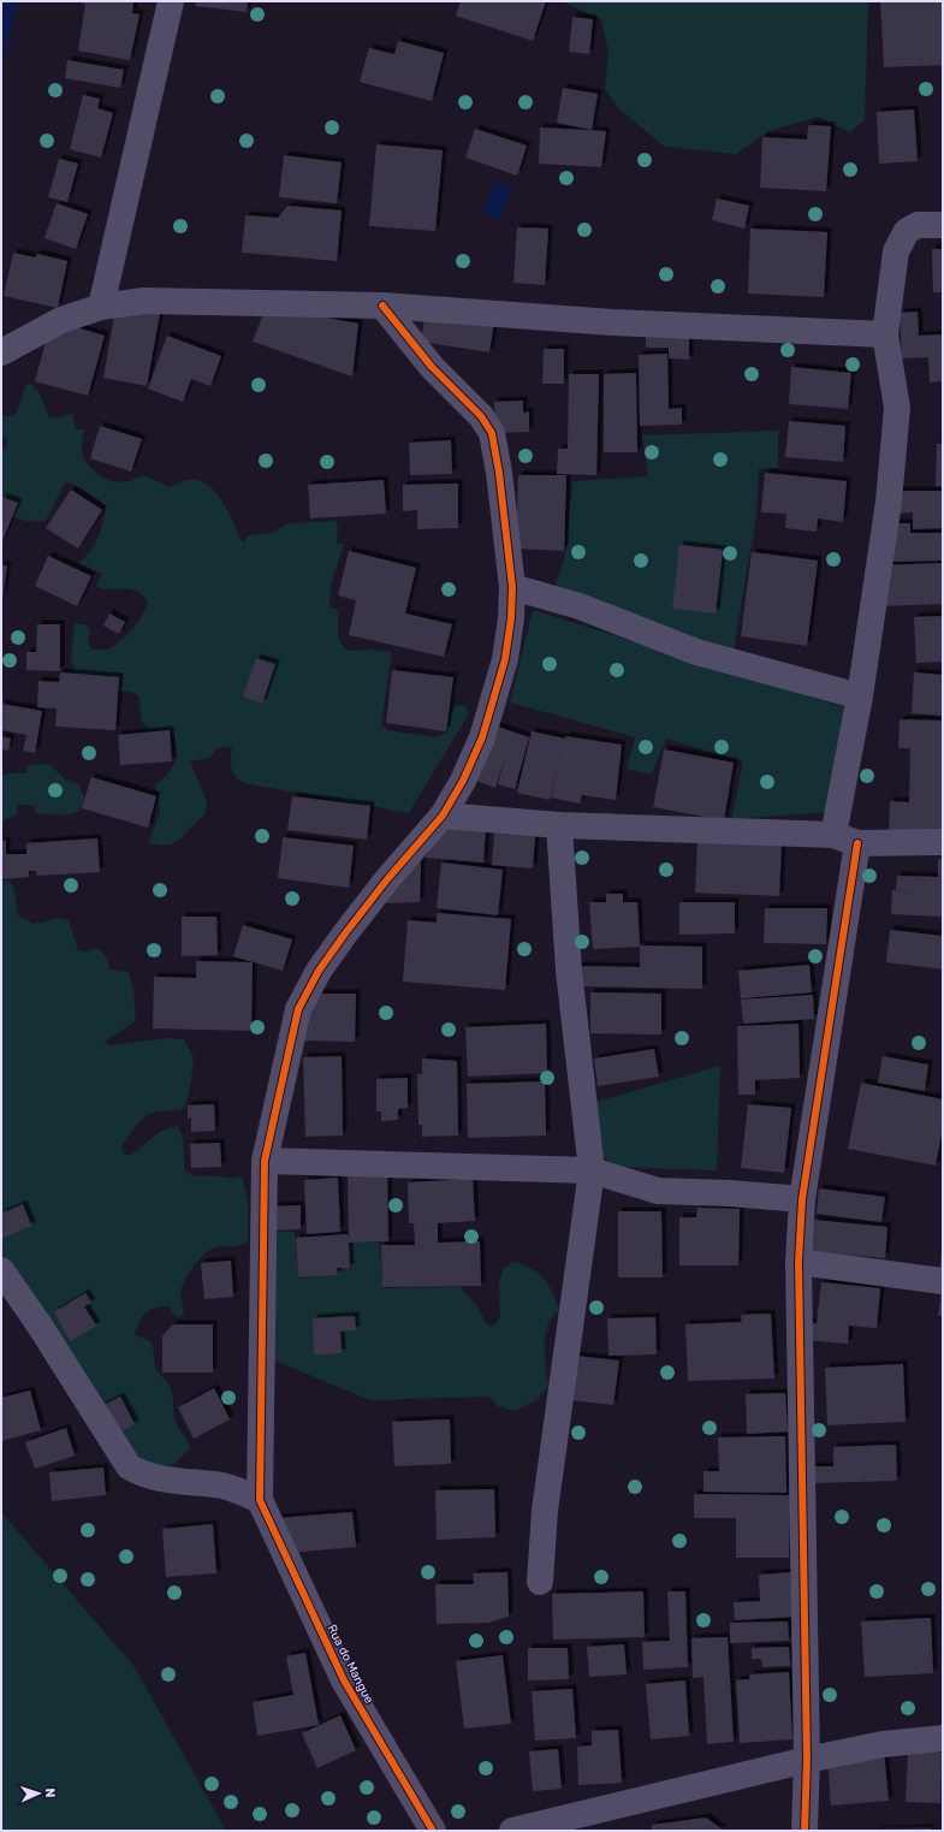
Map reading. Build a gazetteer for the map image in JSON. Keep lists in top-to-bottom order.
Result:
{
  "streets": {
    "street": ["Rua do Mangue"]
  },
  "north": "right"
}
